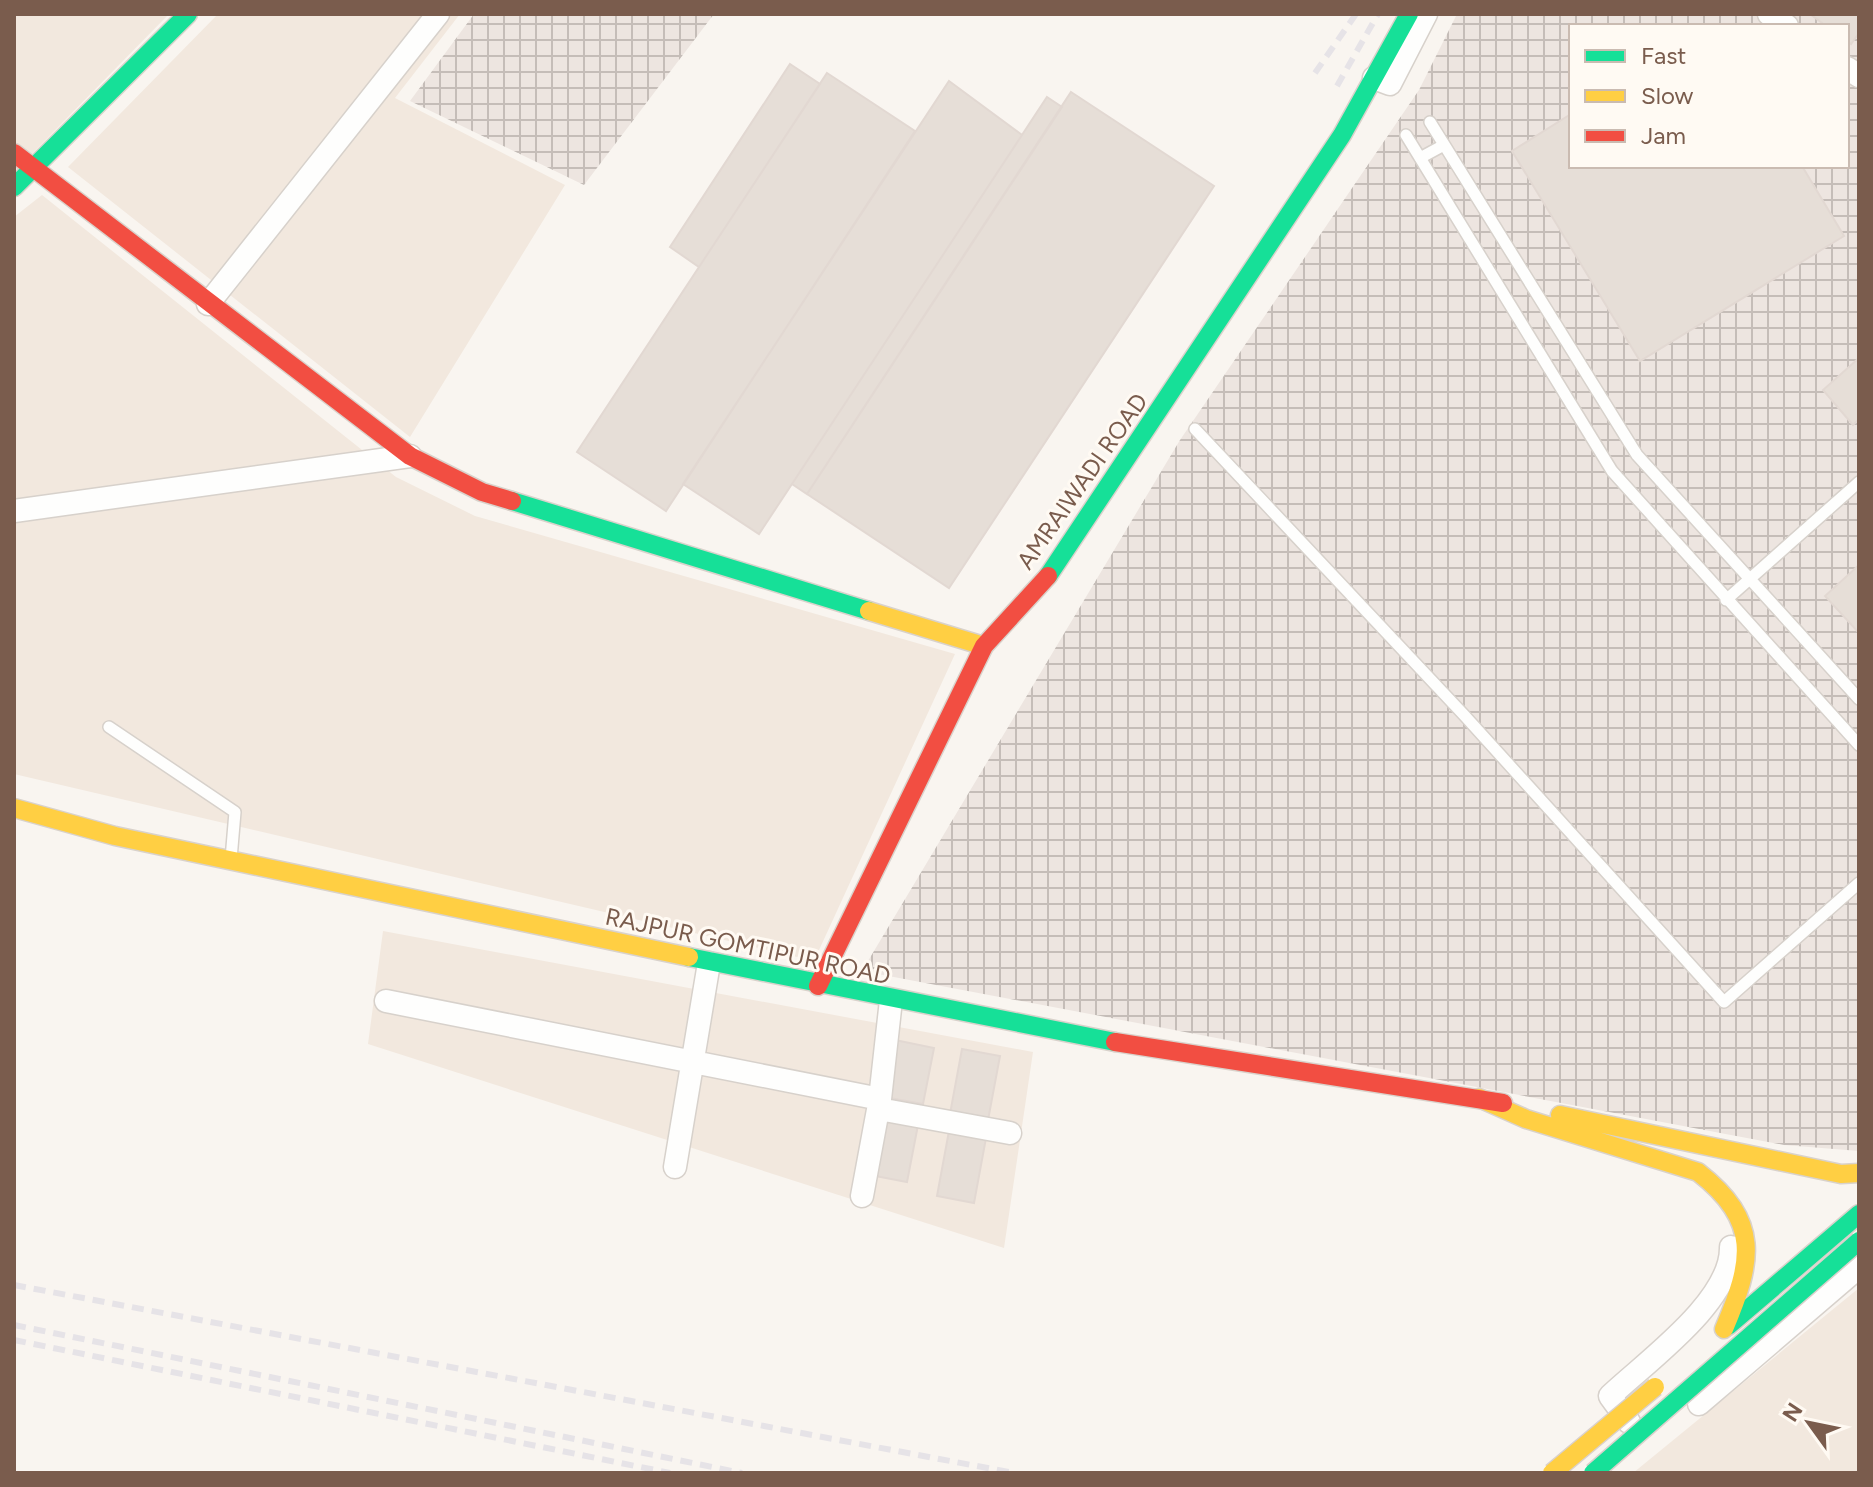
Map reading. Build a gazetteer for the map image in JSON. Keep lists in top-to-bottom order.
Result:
{
  "streets": {
    "main road": ["AMRAIWADI ROAD", "RAJPUR GOMTIPUR ROAD"]
  },
  "crossings": [
    ["AMRAIWADI ROAD", "RAJPUR GOMTIPUR ROAD"]
  ],
  "legend": ["Fast", "Slow", "Jam"],
  "north": "top left"
}
